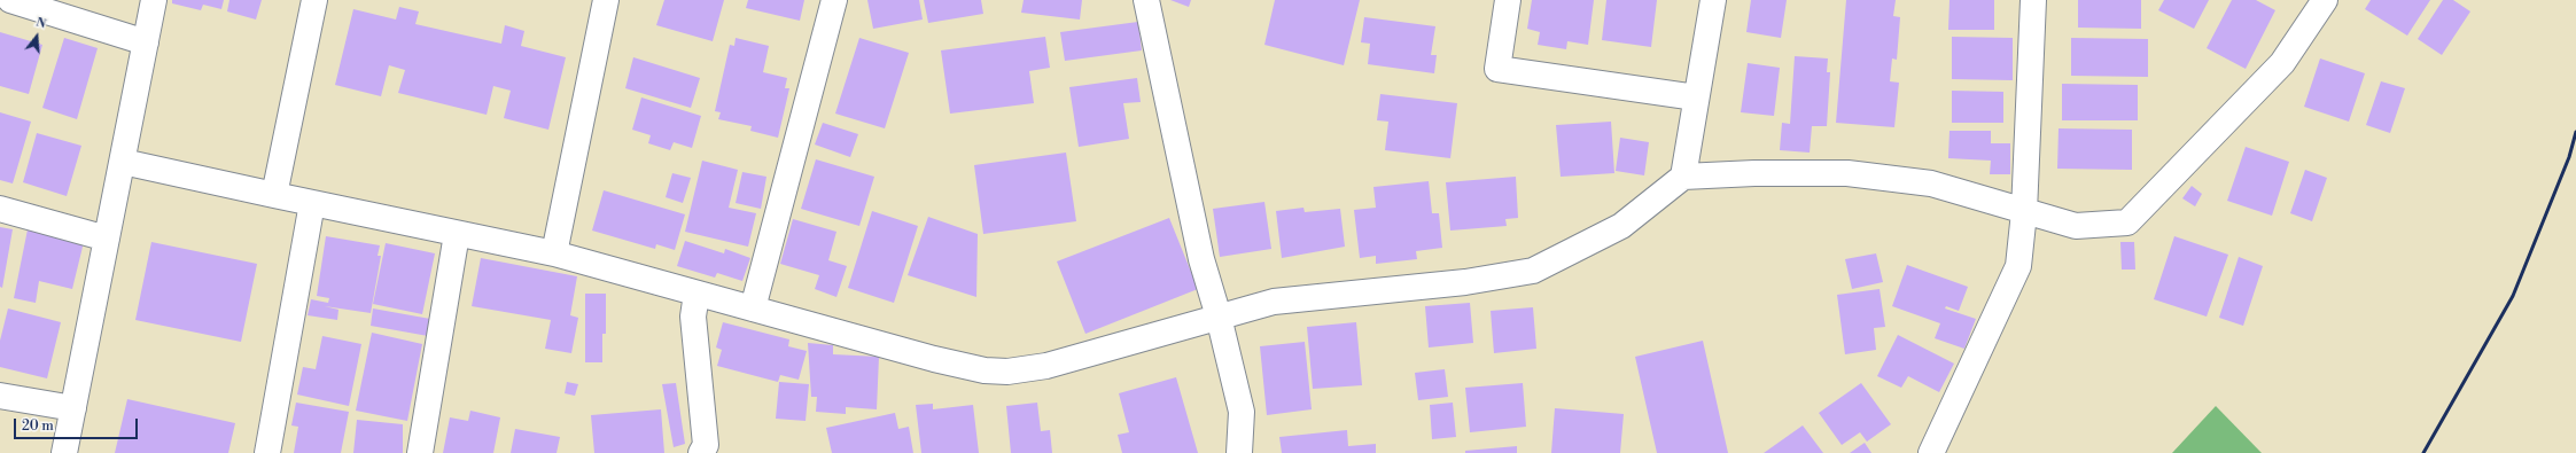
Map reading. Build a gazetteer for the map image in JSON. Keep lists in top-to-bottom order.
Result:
{
  "scale_bar": "20 m",
  "north": "top"
}
